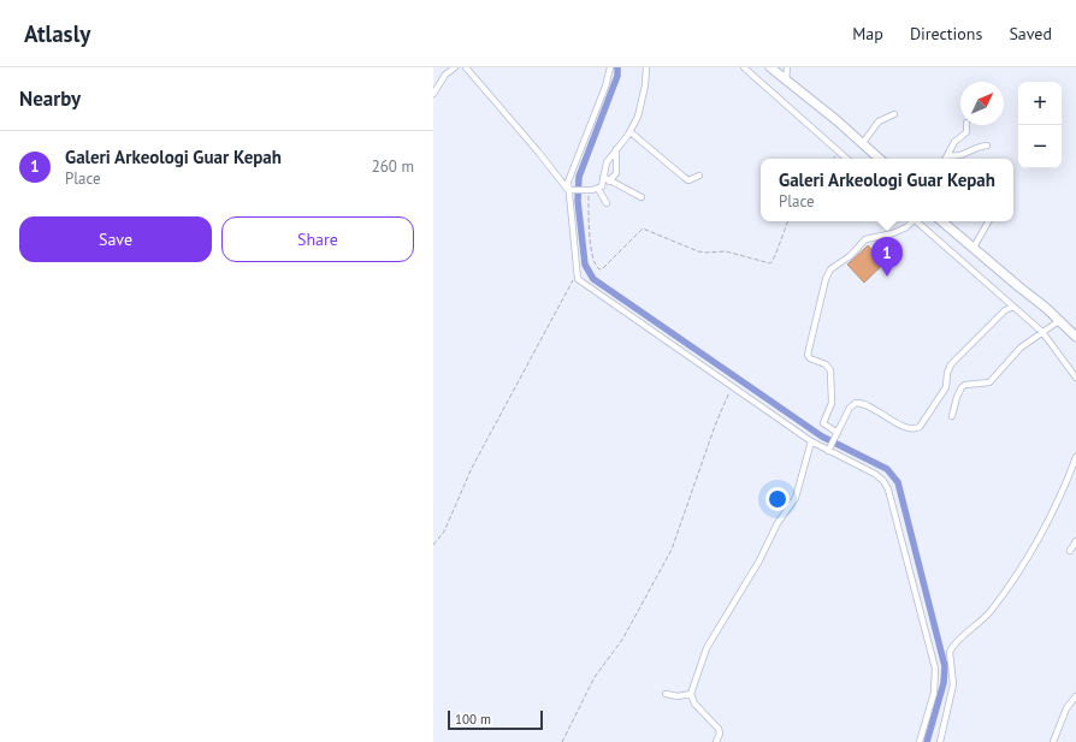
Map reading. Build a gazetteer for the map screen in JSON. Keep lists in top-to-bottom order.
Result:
{
  "scale_bar": "100 m",
  "north": "top right",
  "page": {
    "header": "Atlasly",
    "nav": ["Map", "Directions", "Saved"],
    "heading": "Nearby",
    "map_buttons": ["+", "−"],
    "list": [
      {
        "mark": "1",
        "name": "Galeri Arkeologi Guar Kepah",
        "note": "Place",
        "value": "260 m"
      }
    ],
    "popup": ["Galeri Arkeologi Guar Kepah", "Place"],
    "buttons": ["Save", "Share"],
    "pins": "1",
    "scale": "100 m"
  }
}
